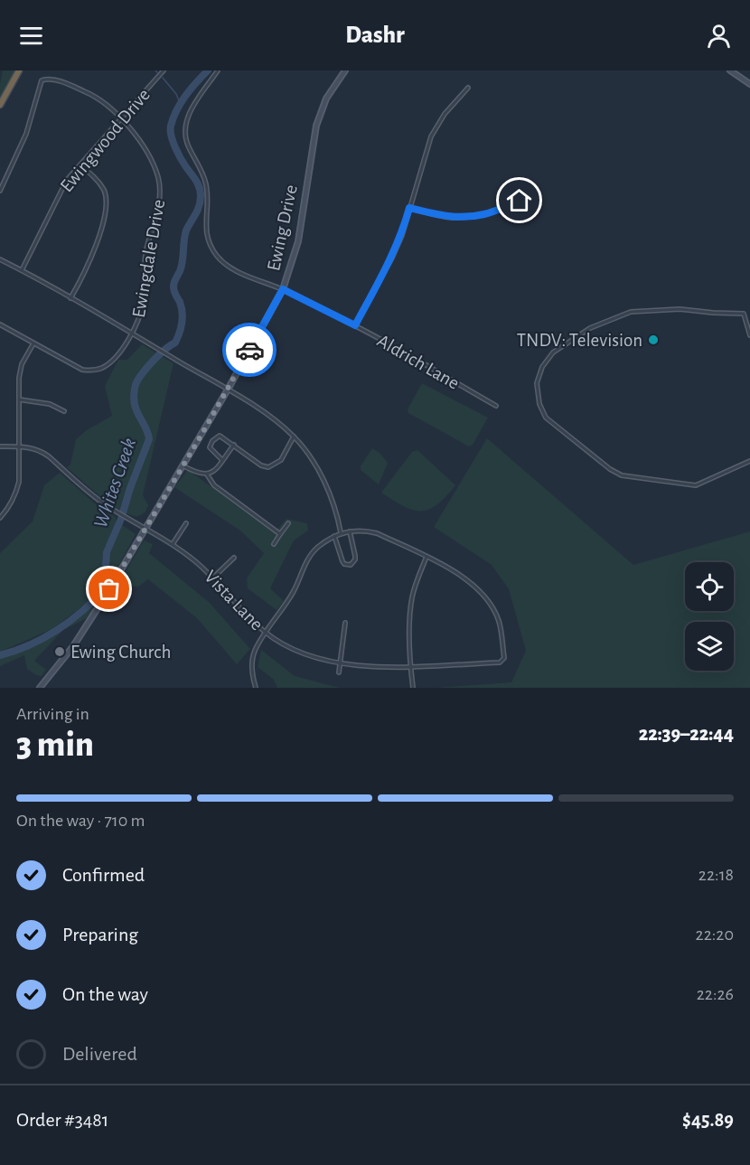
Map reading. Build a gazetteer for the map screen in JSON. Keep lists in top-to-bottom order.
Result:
{
  "streets": {
    "street": [
      "Ewingwood Drive",
      "Ewing Drive",
      "Ewingdale Drive",
      "Aldrich Lane",
      "Vista Lane"
    ]
  },
  "crossings": [
    ["Ewingwood Drive", "Ewingdale Drive"],
    ["Ewing Drive", "Aldrich Lane"],
    ["Ewing Drive", "Vista Lane"]
  ],
  "water": ["Whites Creek"],
  "places": ["TNDV: Television", "Ewing Church"],
  "page": {
    "header": "Dashr",
    "heading": ["3 min", "Arriving in", "22:39–22:44"],
    "panel": ["Order #3481", "$45.89"],
    "bar": "On the way · 710 m",
    "list": [
      ["Confirmed", "22:18"],
      ["Preparing", "22:20"],
      ["On the way", "22:26"],
      "Delivered"
    ]
  }
}
